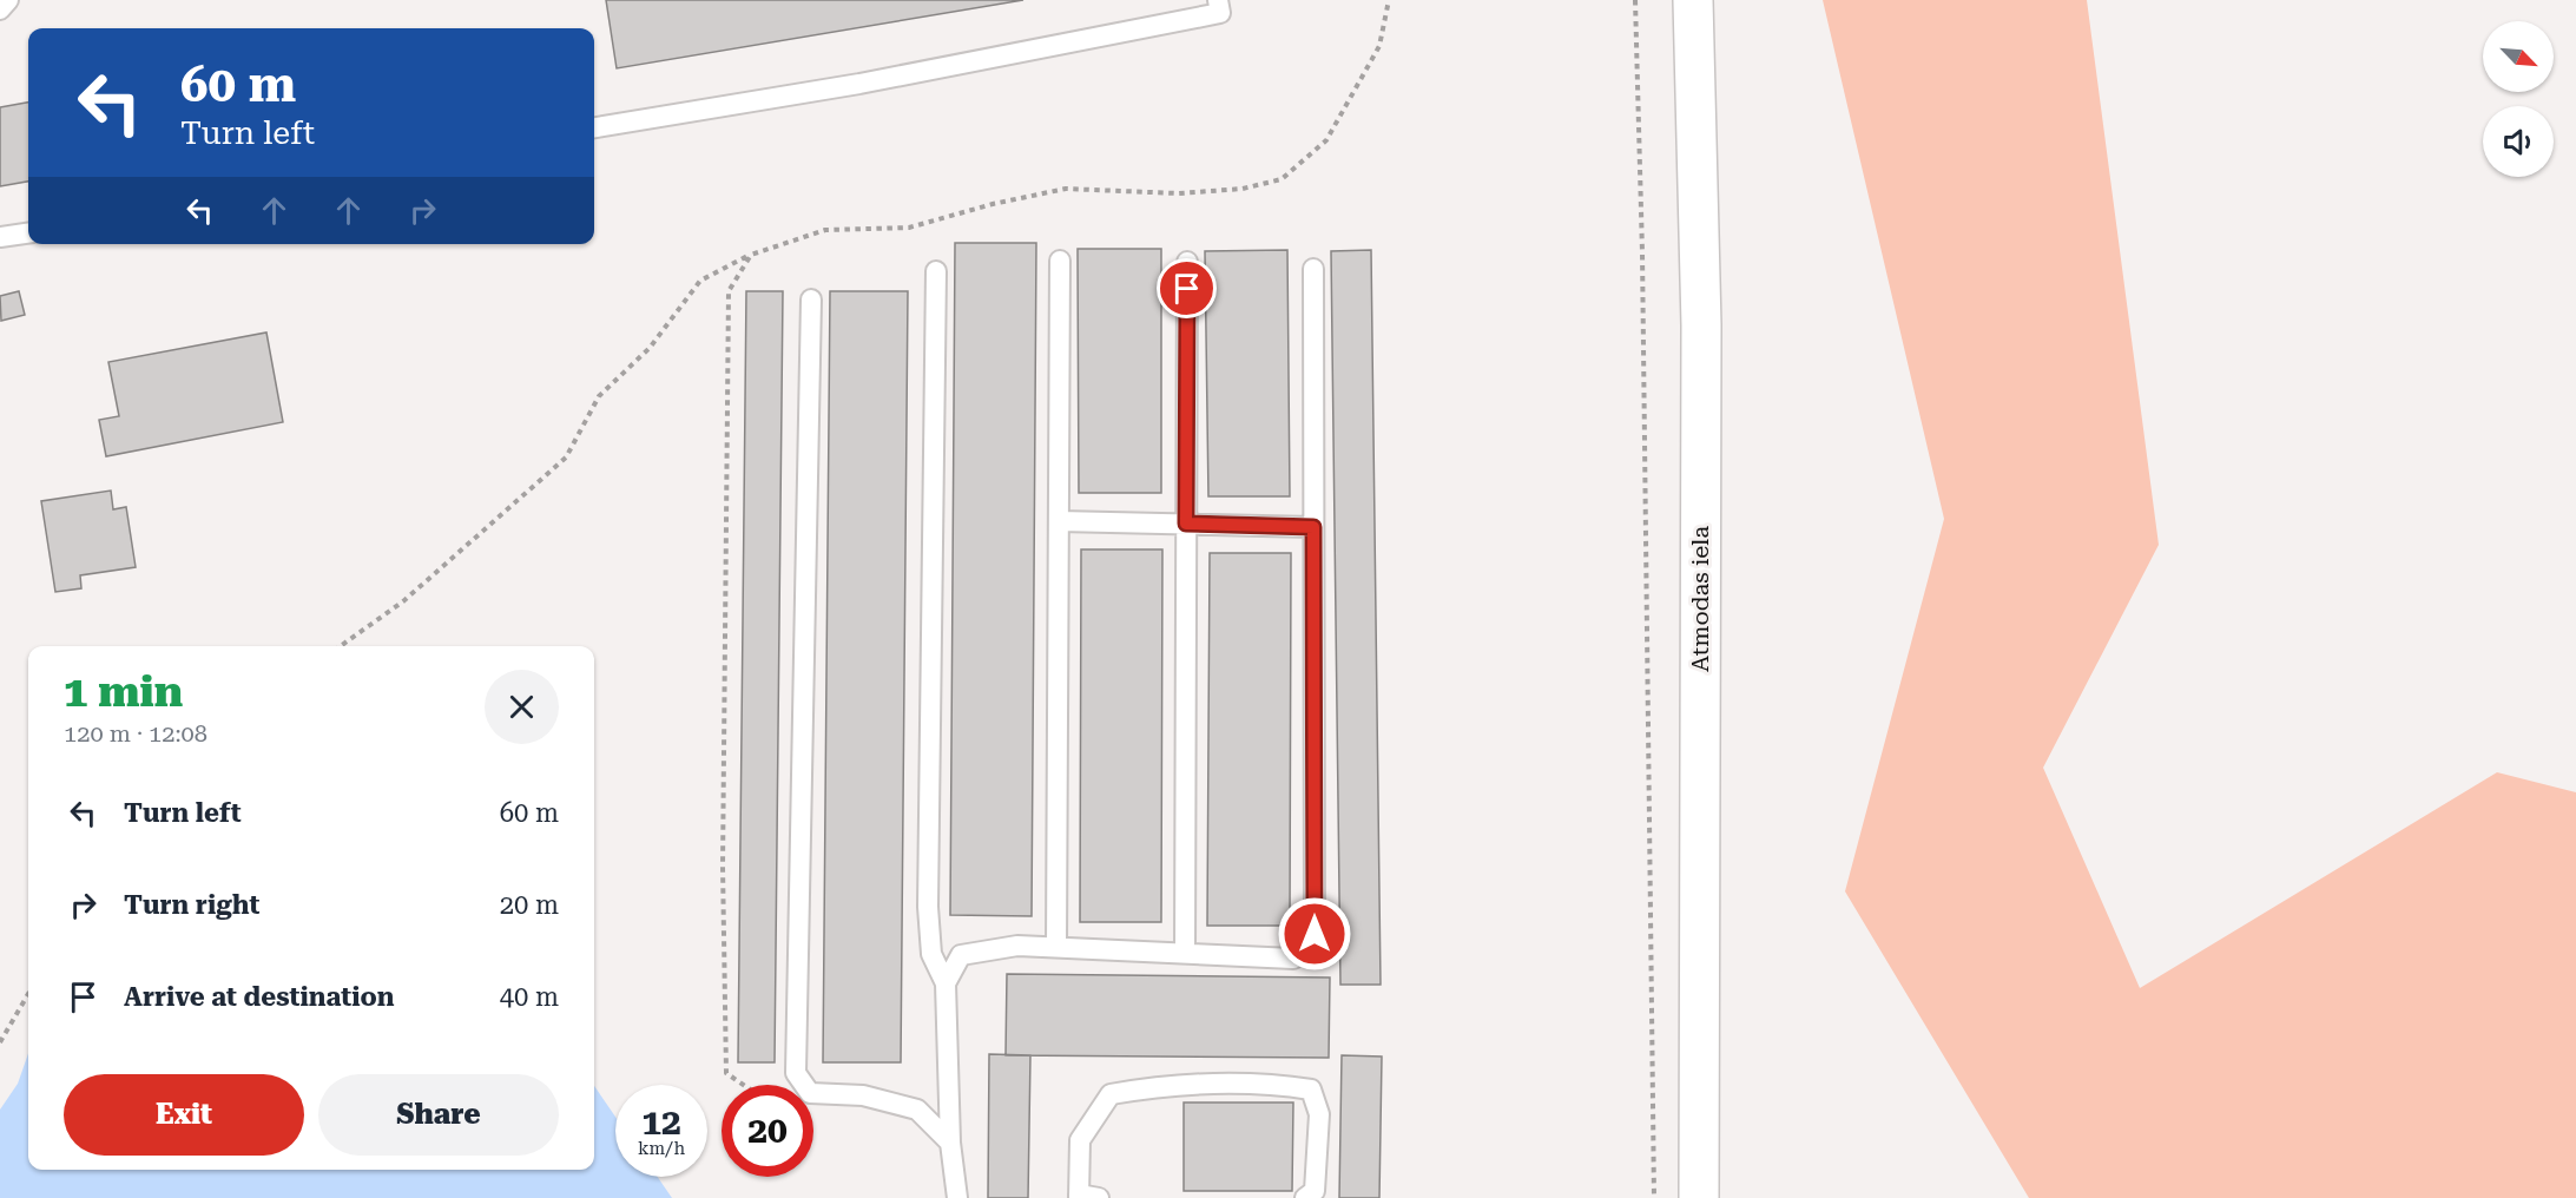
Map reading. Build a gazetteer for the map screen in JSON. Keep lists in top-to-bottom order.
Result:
{
  "streets": {
    "main road": ["Atmodas iela"]
  },
  "north": "bottom right",
  "page": {
    "turn": ["60 m", "Turn left"],
    "heading": ["1 min", "120 m · 12:08"],
    "list": [
      {
        "name": "Turn left",
        "value": "60 m"
      },
      {
        "name": "Turn right",
        "value": "20 m"
      },
      {
        "name": "Arrive at destination",
        "value": "40 m"
      }
    ],
    "buttons": ["Exit", "Share"],
    "speed": "12 km/h",
    "limit": "20"
  }
}
